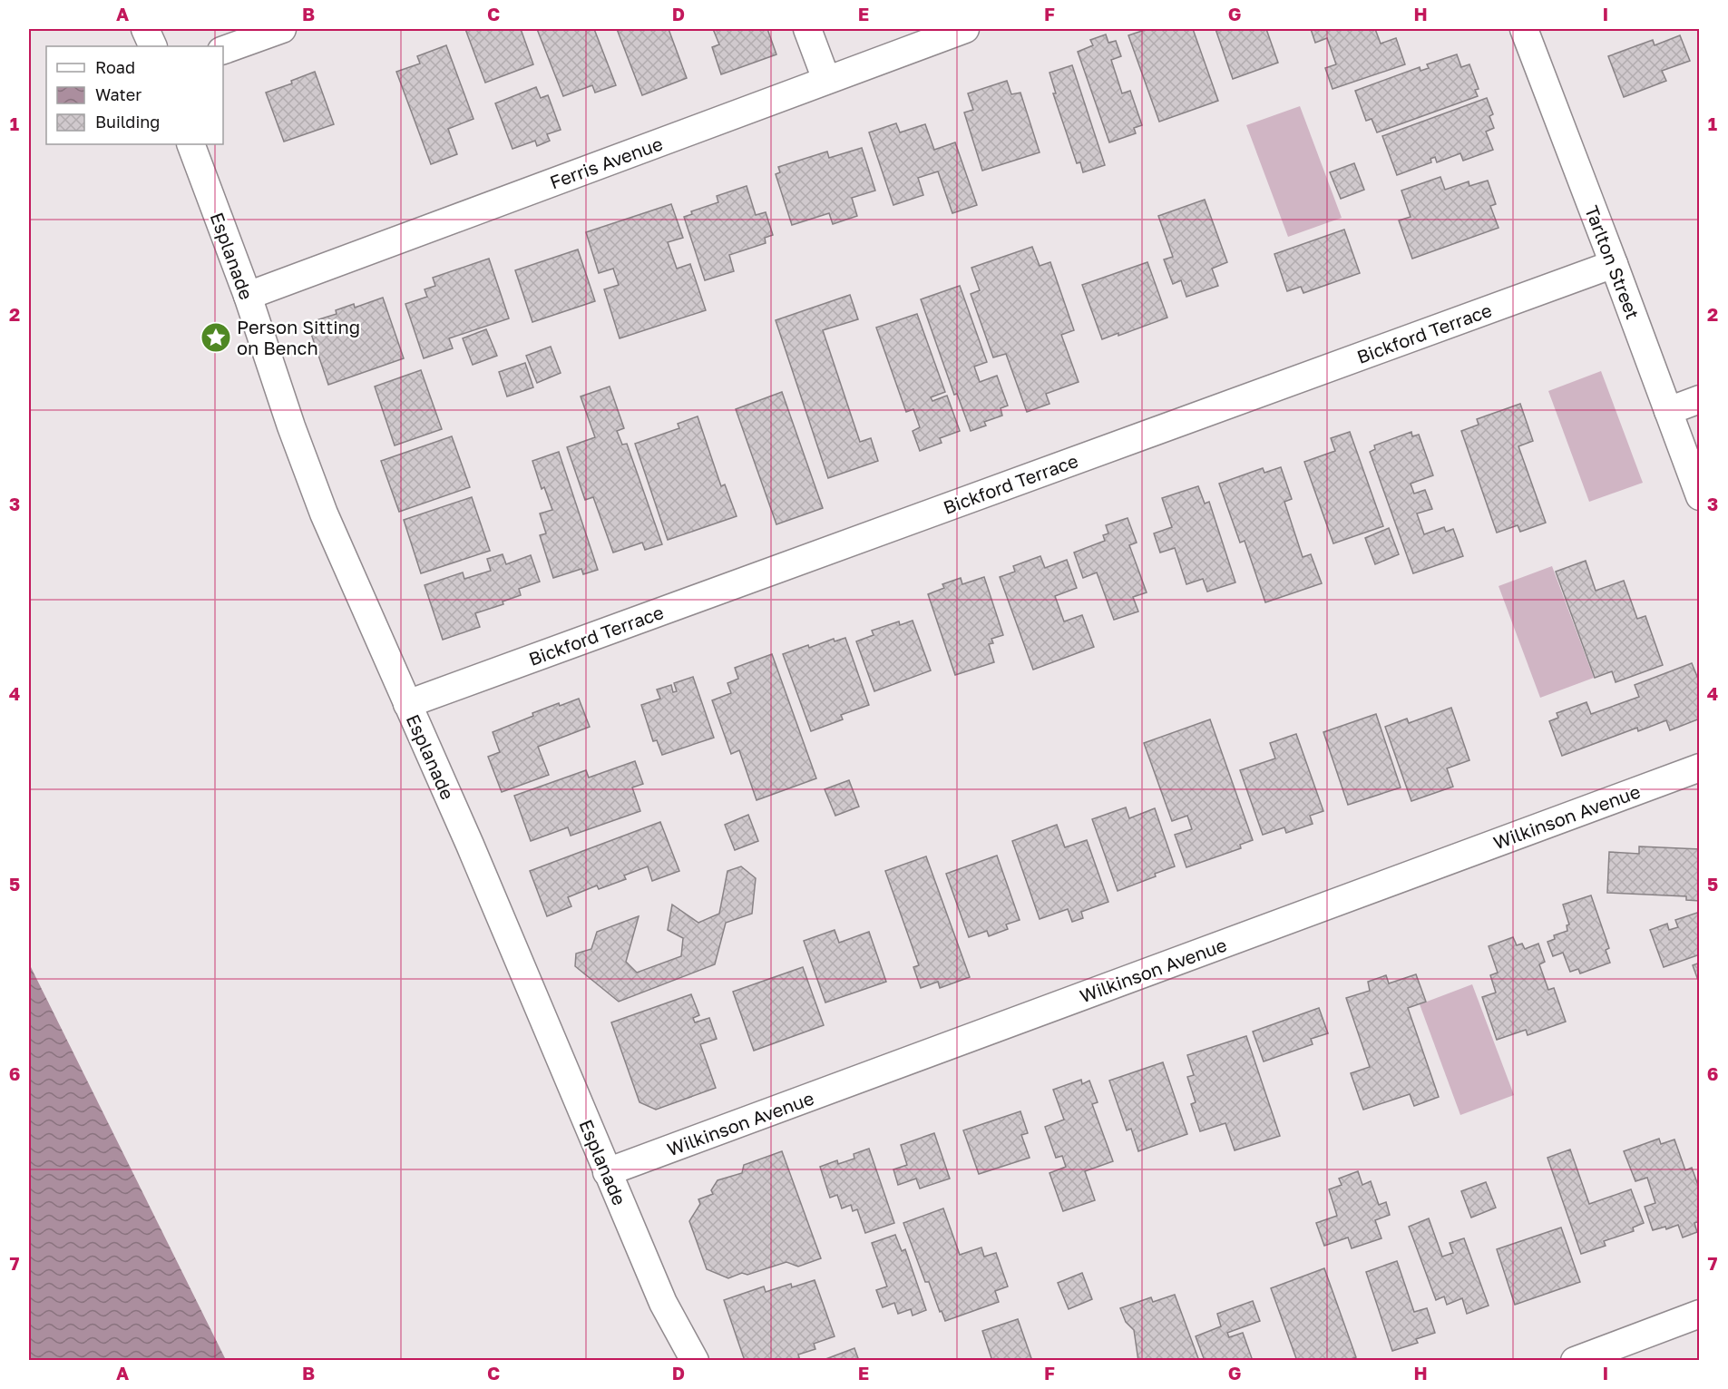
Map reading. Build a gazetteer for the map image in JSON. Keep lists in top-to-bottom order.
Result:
{
  "streets": {
    "street": [
      "Ferris Avenue",
      "Esplanade",
      "Tarlton Street",
      "Bickford Terrace",
      "Wilkinson Avenue"
    ]
  },
  "crossings": [
    ["Ferris Avenue", "Esplanade"],
    ["Esplanade", "Bickford Terrace"],
    ["Esplanade", "Wilkinson Avenue"],
    ["Tarlton Street", "Bickford Terrace"]
  ],
  "places": {
    "place": ["Person Sitting on Bench"]
  },
  "legend": ["Road", "Water", "Building"],
  "grid": {
    "columns": [
      "A",
      "B",
      "C",
      "D",
      "E",
      "F",
      "G",
      "H",
      "I"
    ],
    "rows": [
      "1",
      "2",
      "3",
      "4",
      "5",
      "6",
      "7"
    ]
  }
}
